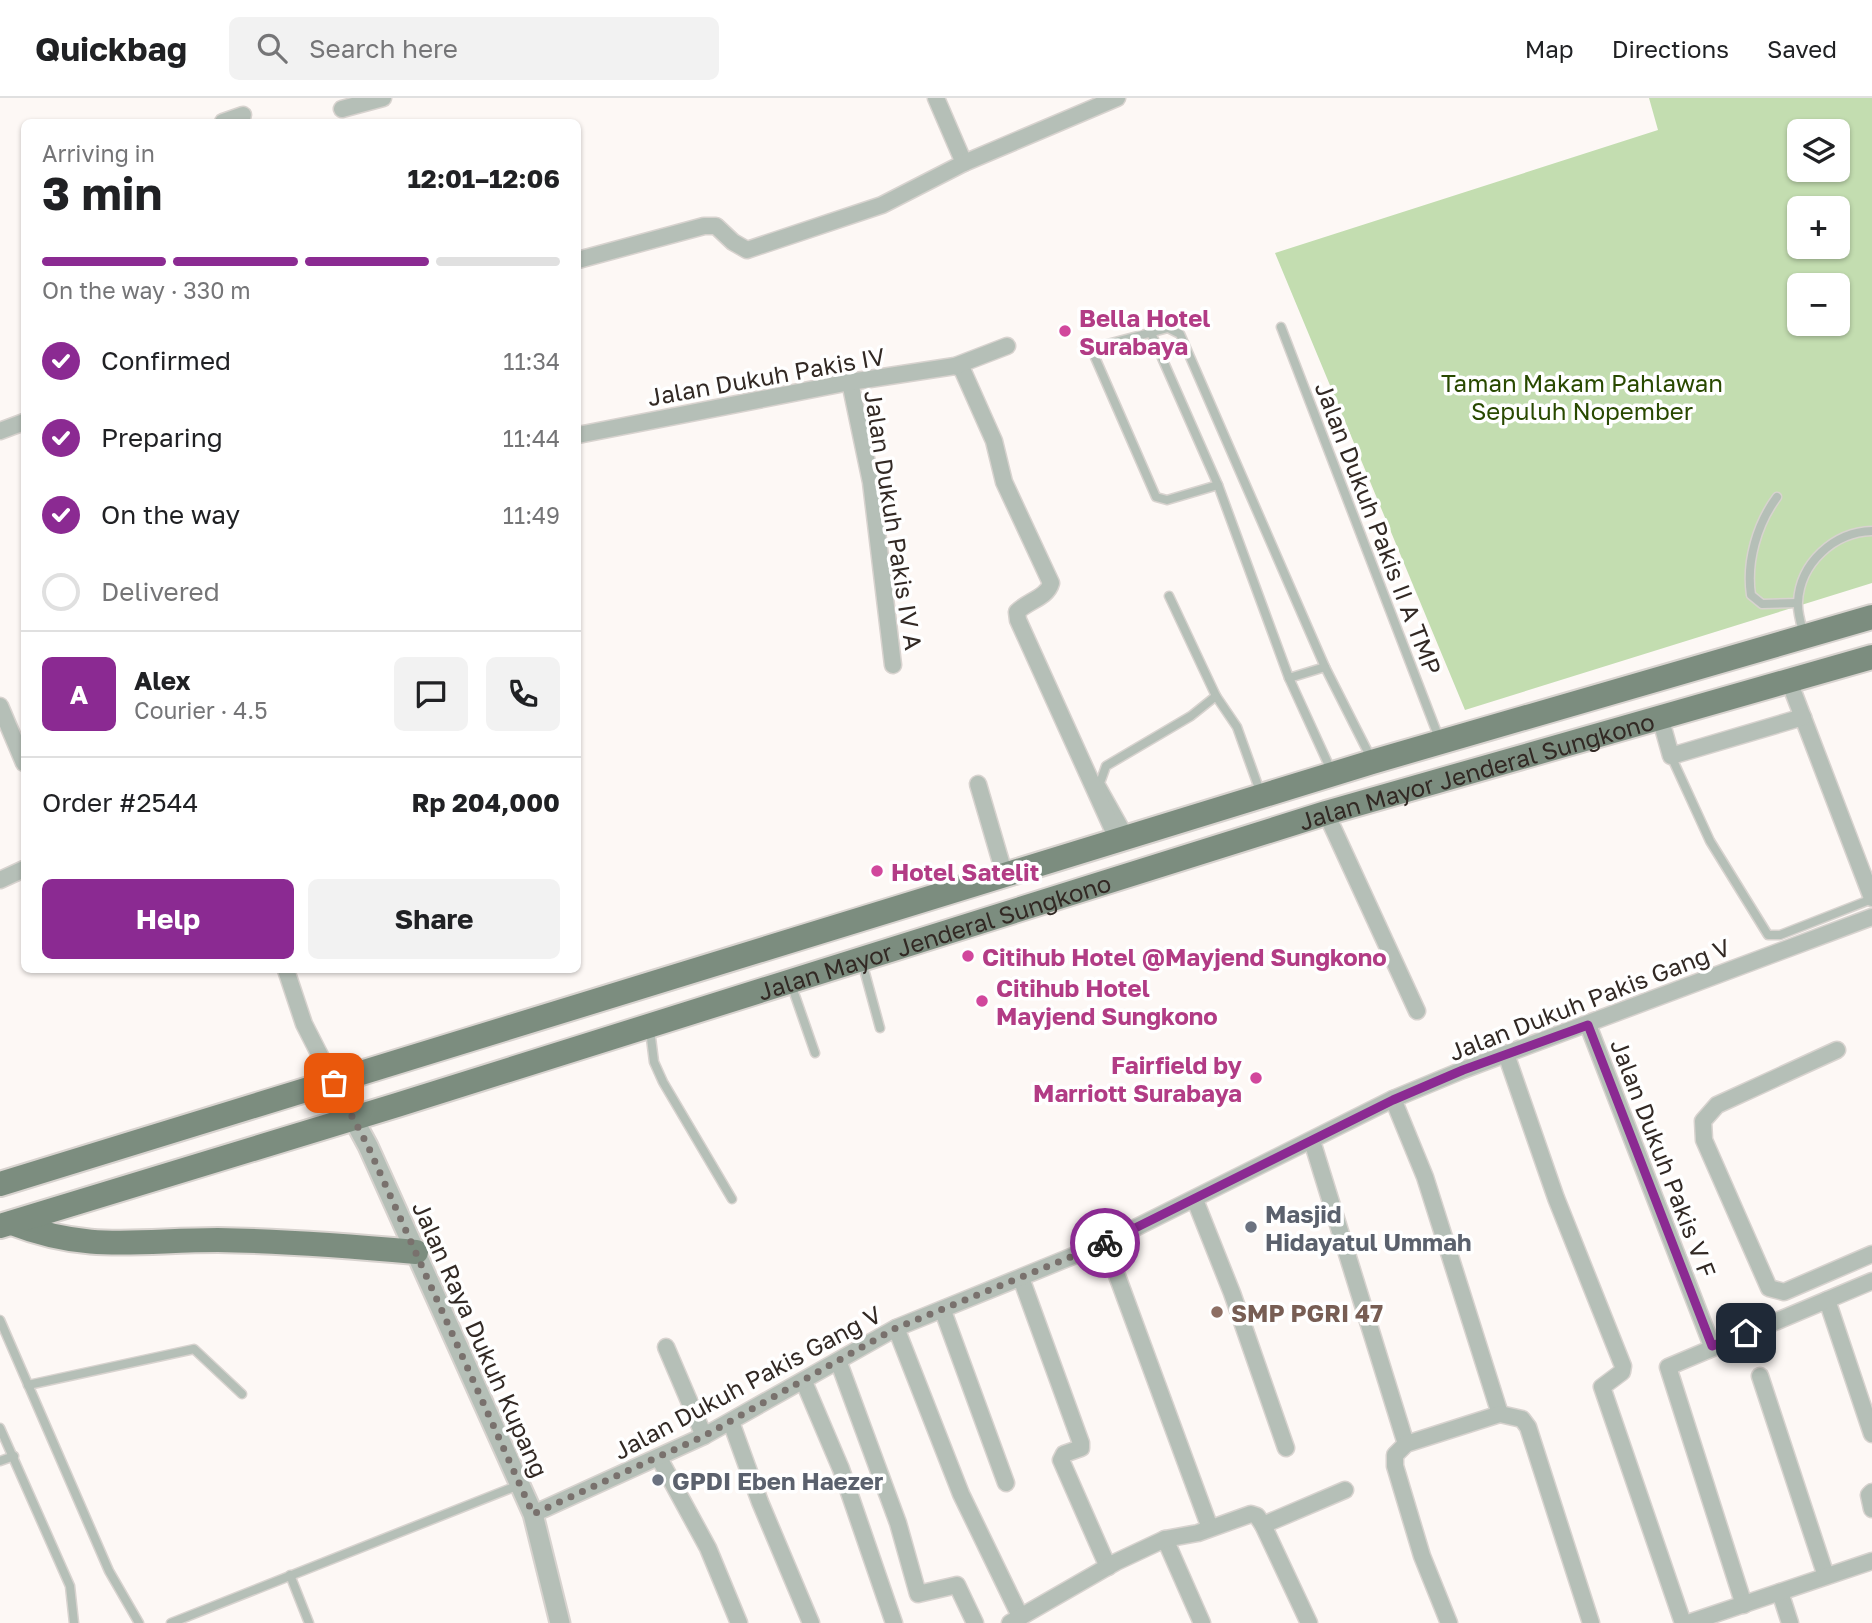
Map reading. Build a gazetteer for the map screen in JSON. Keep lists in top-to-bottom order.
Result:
{
  "streets": {
    "main road": ["Jalan Mayor Jenderal Sungkono"],
    "street": [
      "Jalan Dukuh Pakis IV",
      "Jalan Dukuh Pakis IV A",
      "Jalan Dukuh Pakis Gang V",
      "Jalan Dukuh Pakis V F",
      "Jalan Raya Dukuh Kupang"
    ],
    "lane": ["Jalan Dukuh Pakis II A TMP"]
  },
  "crossings": [
    ["Jalan Dukuh Pakis IV", "Jalan Dukuh Pakis IV A"],
    ["Jalan Dukuh Pakis II A TMP", "Jalan Mayor Jenderal Sungkono"],
    ["Jalan Mayor Jenderal Sungkono", "Jalan Raya Dukuh Kupang"],
    ["Jalan Dukuh Pakis Gang V", "Jalan Dukuh Pakis V F"],
    ["Jalan Dukuh Pakis Gang V", "Jalan Raya Dukuh Kupang"]
  ],
  "parks": ["Taman Makam Pahlawan Sepuluh Nopember"],
  "places": [
    "Bella Hotel Surabaya",
    "Hotel Satelit",
    "Citihub Hotel @Mayjend Sungkono",
    "Citihub Hotel Mayjend Sungkono",
    "Fairfield by Marriott Surabaya",
    "Masjid Hidayatul Ummah",
    "SMP PGRI 47",
    "GPDI Eben Haezer"
  ],
  "page": {
    "header": "Quickbag",
    "search": "Search here",
    "nav": ["Map", "Directions", "Saved"],
    "map_buttons": ["+", "−"],
    "heading": ["3 min", "Arriving in", "12:01–12:06"],
    "panel": [
      "Alex",
      "Courier · 4.5",
      "Order #2544",
      "Rp 204,000"
    ],
    "bar": "On the way · 330 m",
    "list": [
      ["Confirmed", "11:34"],
      ["Preparing", "11:44"],
      ["On the way", "11:49"],
      "Delivered"
    ],
    "round": "A",
    "buttons": ["Help", "Share"]
  }
}
